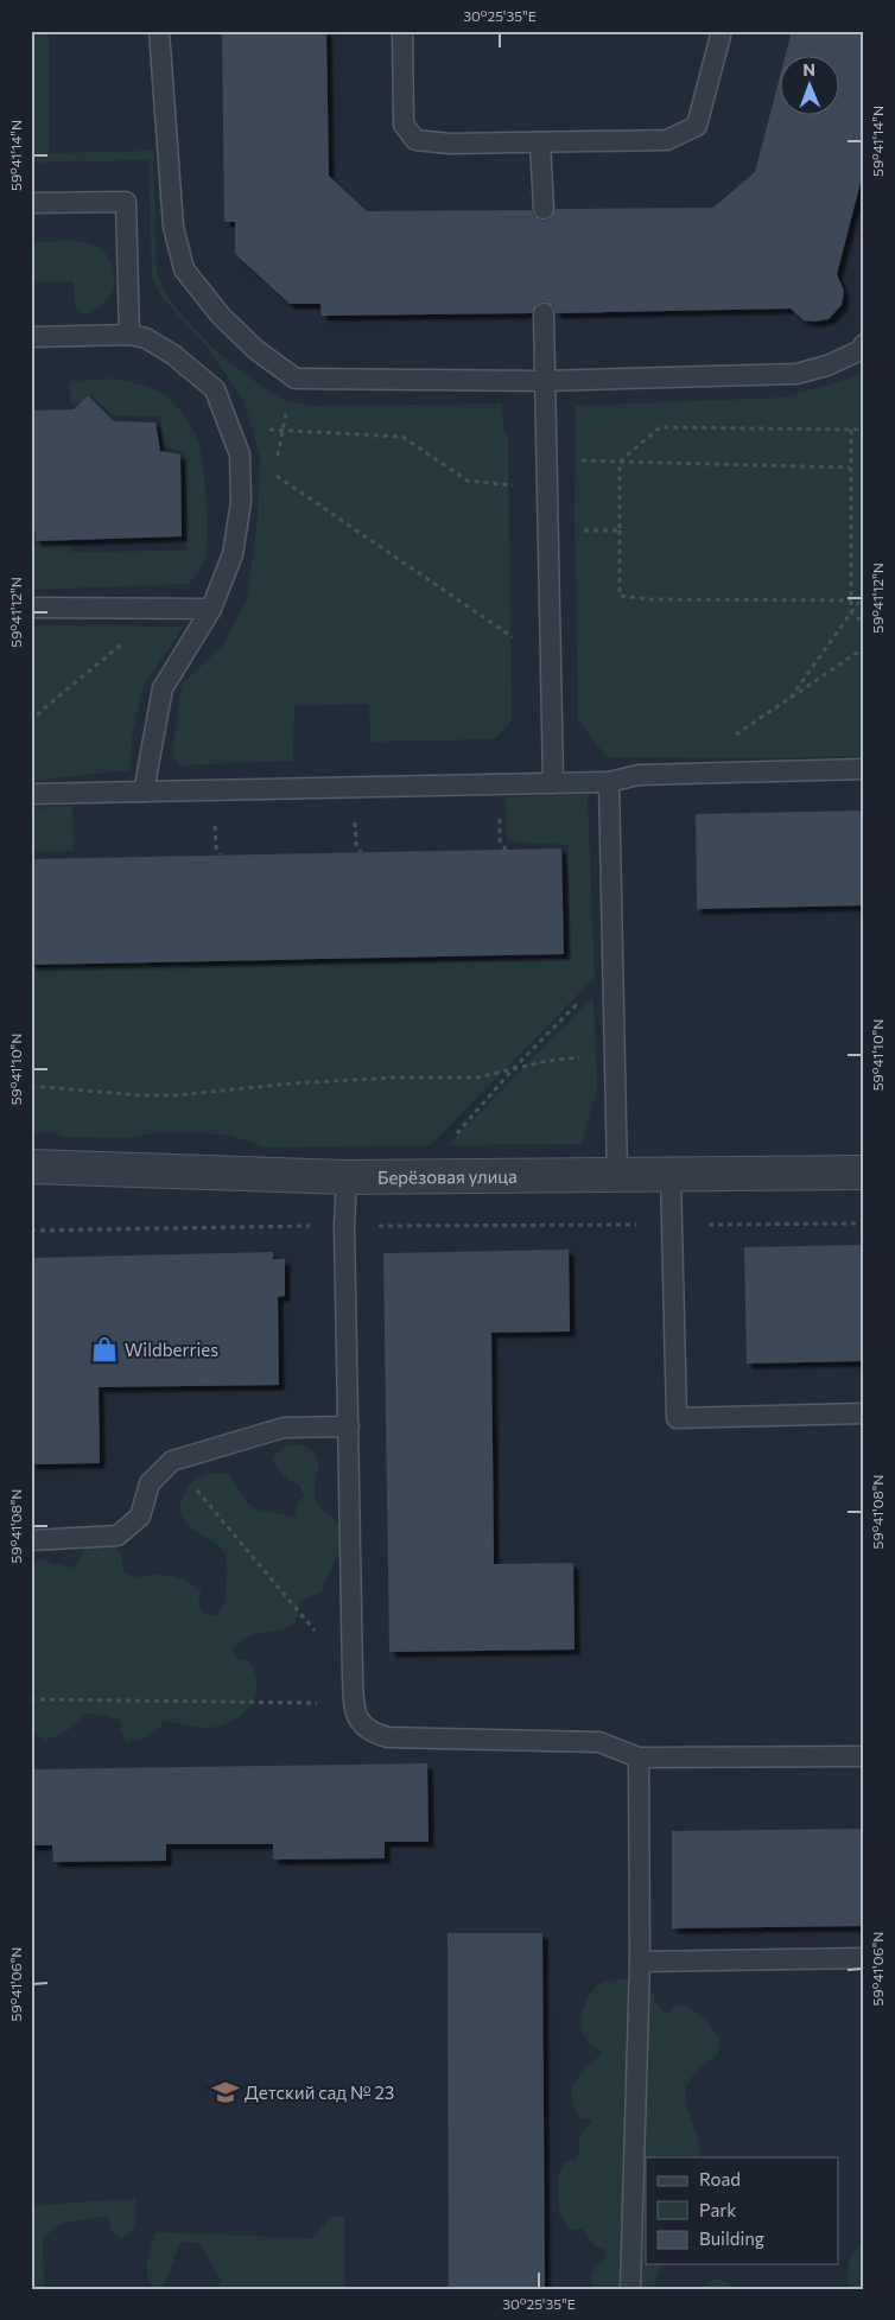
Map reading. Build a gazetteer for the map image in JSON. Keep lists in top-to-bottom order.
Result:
{
  "streets": {
    "street": ["Берёзовая улица"]
  },
  "places": {
    "shop": ["Wildberries"],
    "school or university": ["Детский сад № 23"]
  },
  "legend": ["Road", "Park", "Building"],
  "north": "top",
  "coordinates": [
    "30°25'35\"E",
    "59°41'14\"N",
    "59°41'12\"N",
    "59°41'10\"N",
    "59°41'08\"N",
    "59°41'06\"N"
  ]
}
